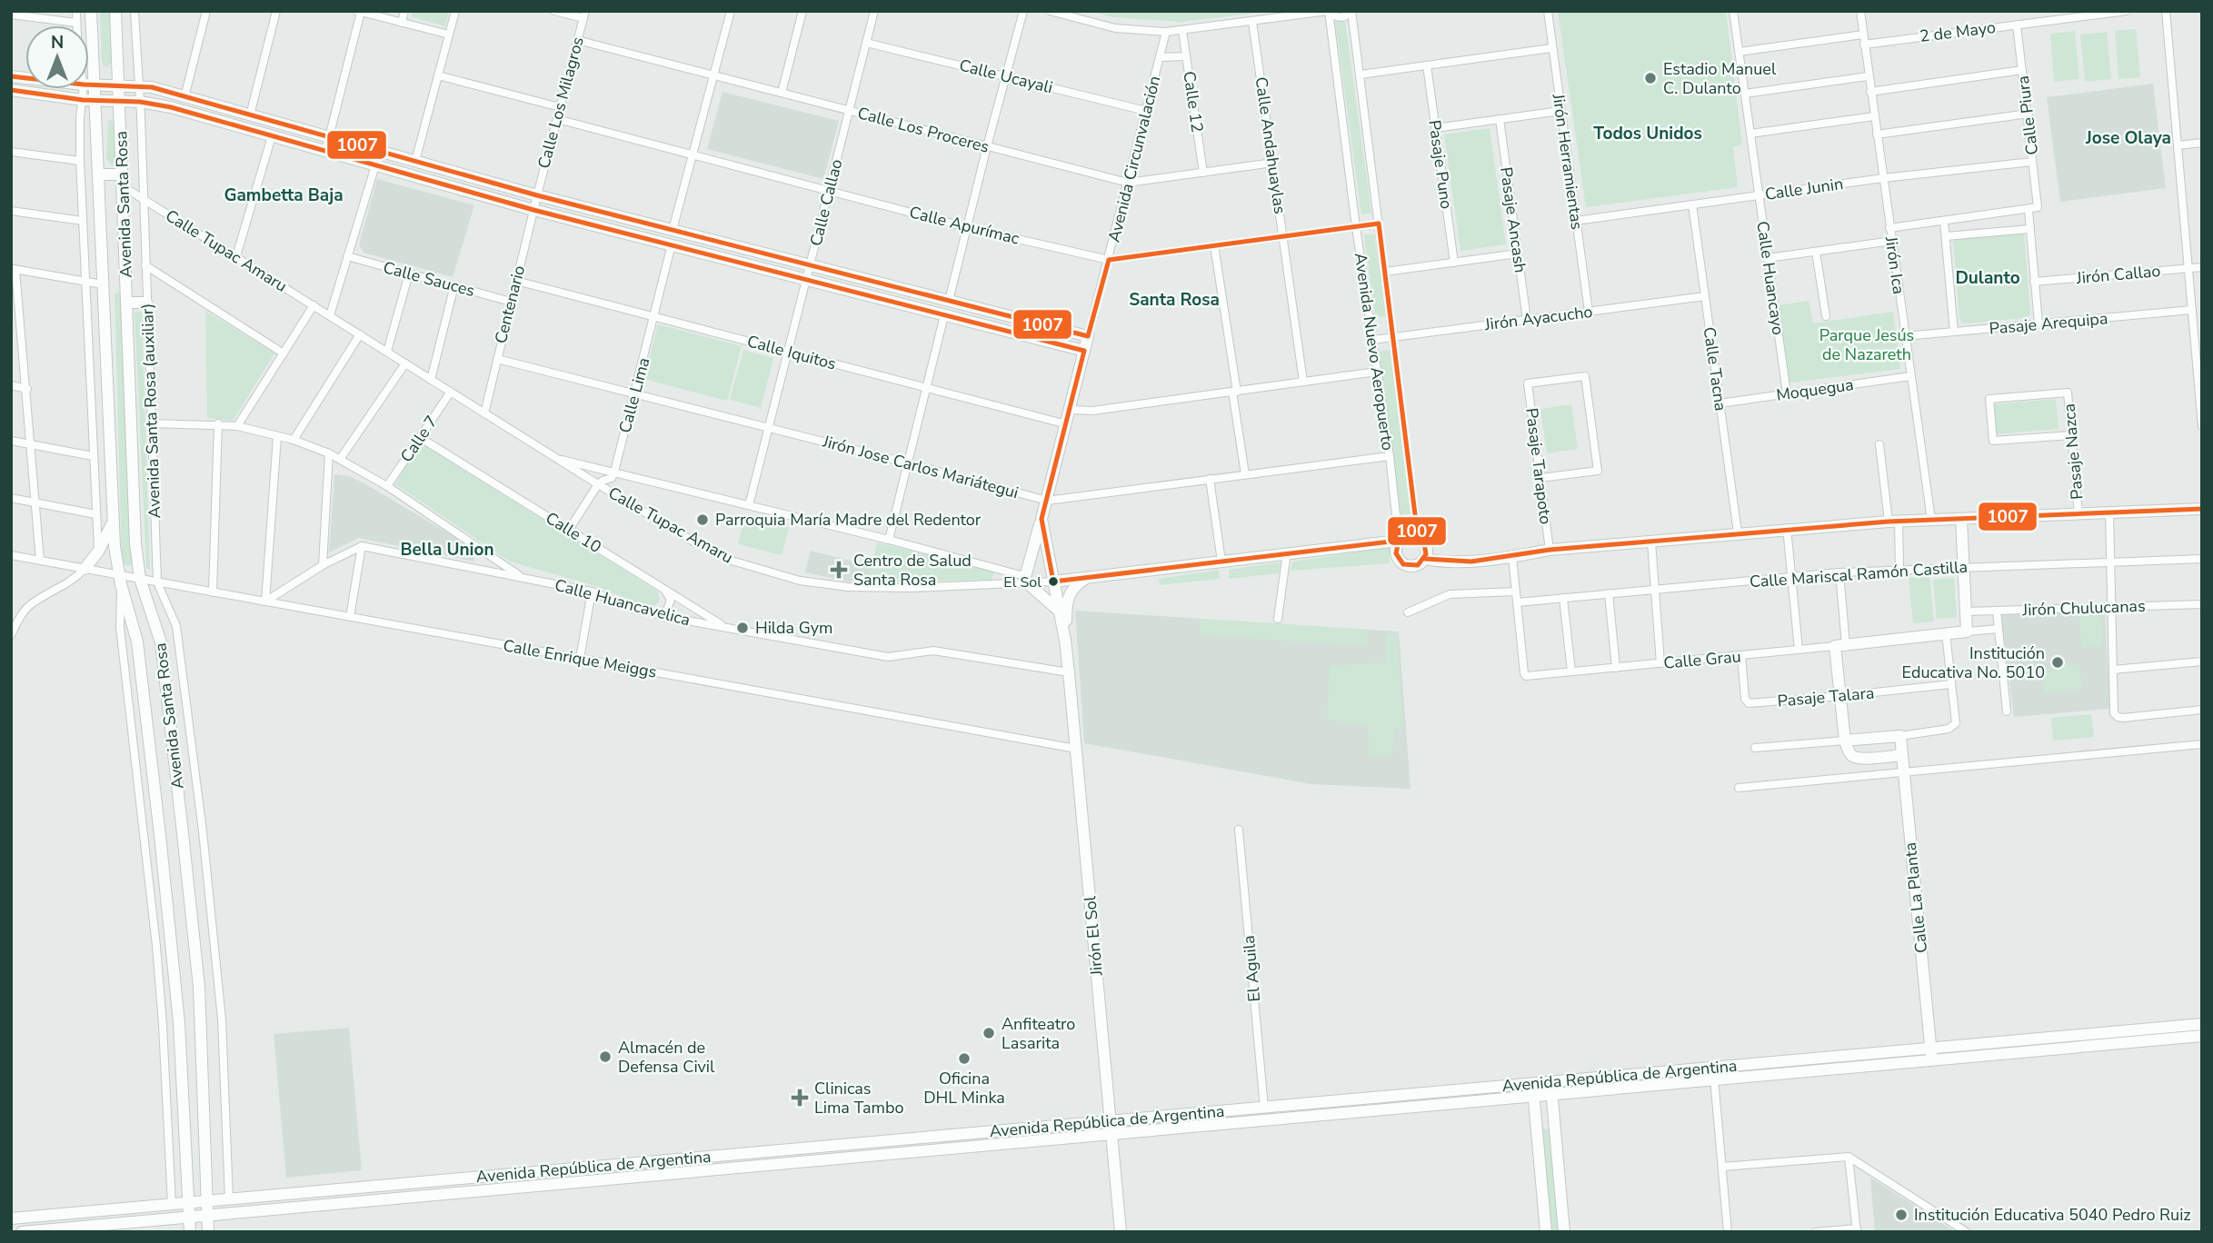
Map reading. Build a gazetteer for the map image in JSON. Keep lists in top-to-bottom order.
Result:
{
  "streets": {
    "main road": [
      "Avenida Circunvalación",
      "Avenida Santa Rosa",
      "Calle Tupac Amaru",
      "Calle Grau",
      "Calle La Planta",
      "Jirón El Sol",
      "Avenida República de Argentina"
    ],
    "street": [
      "2 de Mayo",
      "Calle Ucayali",
      "Calle 12",
      "Calle Los Milagros",
      "Calle Piura",
      "Calle Los Proceres",
      "Calle Andahuaylas",
      "Jirón Herramientas",
      "Pasaje Puno",
      "Calle Junin",
      "Calle Callao",
      "Pasaje Ancash",
      "Calle Apurímac",
      "Jirón Ica",
      "Jirón Callao",
      "Calle Huancayo",
      "Calle Sauces",
      "Centenario",
      "Jirón Ayacucho",
      "Pasaje Arequipa",
      "Avenida Nuevo Aeropuerto",
      "Calle Iquitos",
      "Calle Tacna",
      "Moquegua",
      "Calle Lima",
      "Avenida Santa Rosa (auxiliar)",
      "Calle 7",
      "Pasaje Nazca",
      "Pasaje Tarapoto",
      "Jirón Jose Carlos Mariátegui",
      "Calle 10",
      "Calle Mariscal Ramón Castilla",
      "Calle Huancavelica",
      "Jirón Chulucanas",
      "Calle Enrique Meiggs",
      "Pasaje Talara",
      "El Aguila"
    ]
  },
  "crossings": [
    ["2 de Mayo", "Calle Piura"],
    ["2 de Mayo", "Jirón Ica"],
    ["Calle Ucayali", "Avenida Circunvalación"],
    ["Calle Ucayali", "Calle Callao"],
    ["Calle 12", "Calle Los Proceres"],
    ["Calle Los Milagros", "Calle Los Proceres"],
    ["Calle Los Milagros", "Calle Apurímac"],
    ["Calle Los Milagros", "Centenario"],
    ["Calle Piura", "Calle Junin"],
    ["Calle Los Proceres", "Calle Andahuaylas"],
    ["Calle Los Proceres", "Avenida Circunvalación"],
    ["Calle Los Proceres", "Calle Callao"],
    ["Calle Andahuaylas", "Calle Apurímac"],
    ["Avenida Circunvalación", "Calle Apurímac"],
    ["Avenida Circunvalación", "Calle Tupac Amaru"],
    ["Avenida Circunvalación", "Calle Iquitos"],
    ["Avenida Circunvalación", "Jirón Jose Carlos Mariátegui"],
    ["Avenida Circunvalación", "Jirón El Sol"],
    ["Jirón Herramientas", "Calle Junin"],
    ["Jirón Herramientas", "Jirón Ayacucho"],
    ["Calle Junin", "Jirón Ica"],
    ["Calle Junin", "Calle Huancayo"],
    ["Calle Junin", "Calle Tacna"],
    ["Calle Callao", "Calle Apurímac"],
    ["Calle Callao", "Calle Tupac Amaru"],
    ["Calle Callao", "Calle Iquitos"],
    ["Calle Callao", "Jirón Jose Carlos Mariátegui"],
    ["Avenida Santa Rosa", "Calle Tupac Amaru"],
    ["Avenida Santa Rosa", "Calle Enrique Meiggs"],
    ["Avenida Santa Rosa", "Avenida República de Argentina"],
    ["Pasaje Ancash", "Jirón Ayacucho"],
    ["Calle Apurímac", "Avenida Nuevo Aeropuerto"],
    ["Calle Tupac Amaru", "Centenario"],
    ["Calle Tupac Amaru", "Avenida Nuevo Aeropuerto"],
    ["Calle Tupac Amaru", "Calle Lima"],
    ["Calle Tupac Amaru", "Avenida Santa Rosa (auxiliar)"],
    ["Calle Tupac Amaru", "Calle 7"],
    ["Calle Tupac Amaru", "Jirón El Sol"],
    ["Jirón Ica", "Pasaje Arequipa"],
    ["Jirón Ica", "Moquegua"],
    ["Calle Huancayo", "Moquegua"],
    ["Calle Sauces", "Centenario"],
    ["Centenario", "Calle Iquitos"],
    ["Centenario", "Jirón Jose Carlos Mariátegui"],
    ["Jirón Ayacucho", "Avenida Nuevo Aeropuerto"],
    ["Jirón Ayacucho", "Calle Tacna"],
    ["Avenida Nuevo Aeropuerto", "Jirón Jose Carlos Mariátegui"],
    ["Calle Iquitos", "Calle Lima"],
    ["Calle Tacna", "Moquegua"],
    ["Calle Lima", "Jirón Jose Carlos Mariátegui"],
    ["Avenida Santa Rosa (auxiliar)", "Calle Enrique Meiggs"],
    ["Calle 7", "Calle 10"],
    ["Calle 10", "Calle Huancavelica"],
    ["Calle Mariscal Ramón Castilla", "Calle Grau"],
    ["Calle Huancavelica", "Jirón El Sol"],
    ["Calle Enrique Meiggs", "Jirón El Sol"],
    ["Calle Grau", "Pasaje Talara"],
    ["Calle La Planta", "Avenida República de Argentina"],
    ["Jirón El Sol", "Avenida República de Argentina"],
    ["El Aguila", "Avenida República de Argentina"]
  ],
  "districts": [
    "Todos Unidos",
    "Jose Olaya",
    "Gambetta Baja",
    "Dulanto",
    "Santa Rosa",
    "Bella Union"
  ],
  "parks": ["Parque Jesús de Nazareth"],
  "places": {
    "other": [
      "Estadio Manuel C. Dulanto",
      "Parroquia María Madre del Redentor",
      "El Sol",
      "Hilda Gym",
      "Institución Educativa No. 5010",
      "Anfiteatro Lasarita",
      "Almacén de Defensa Civil",
      "Oficina DHL Minka",
      "Institución Educativa 5040 Pedro Ruiz"
    ],
    "health": ["Centro de Salud Santa Rosa", "Clinicas Lima Tambo"]
  },
  "lines": ["transit line 1007"],
  "north": "top"
}
